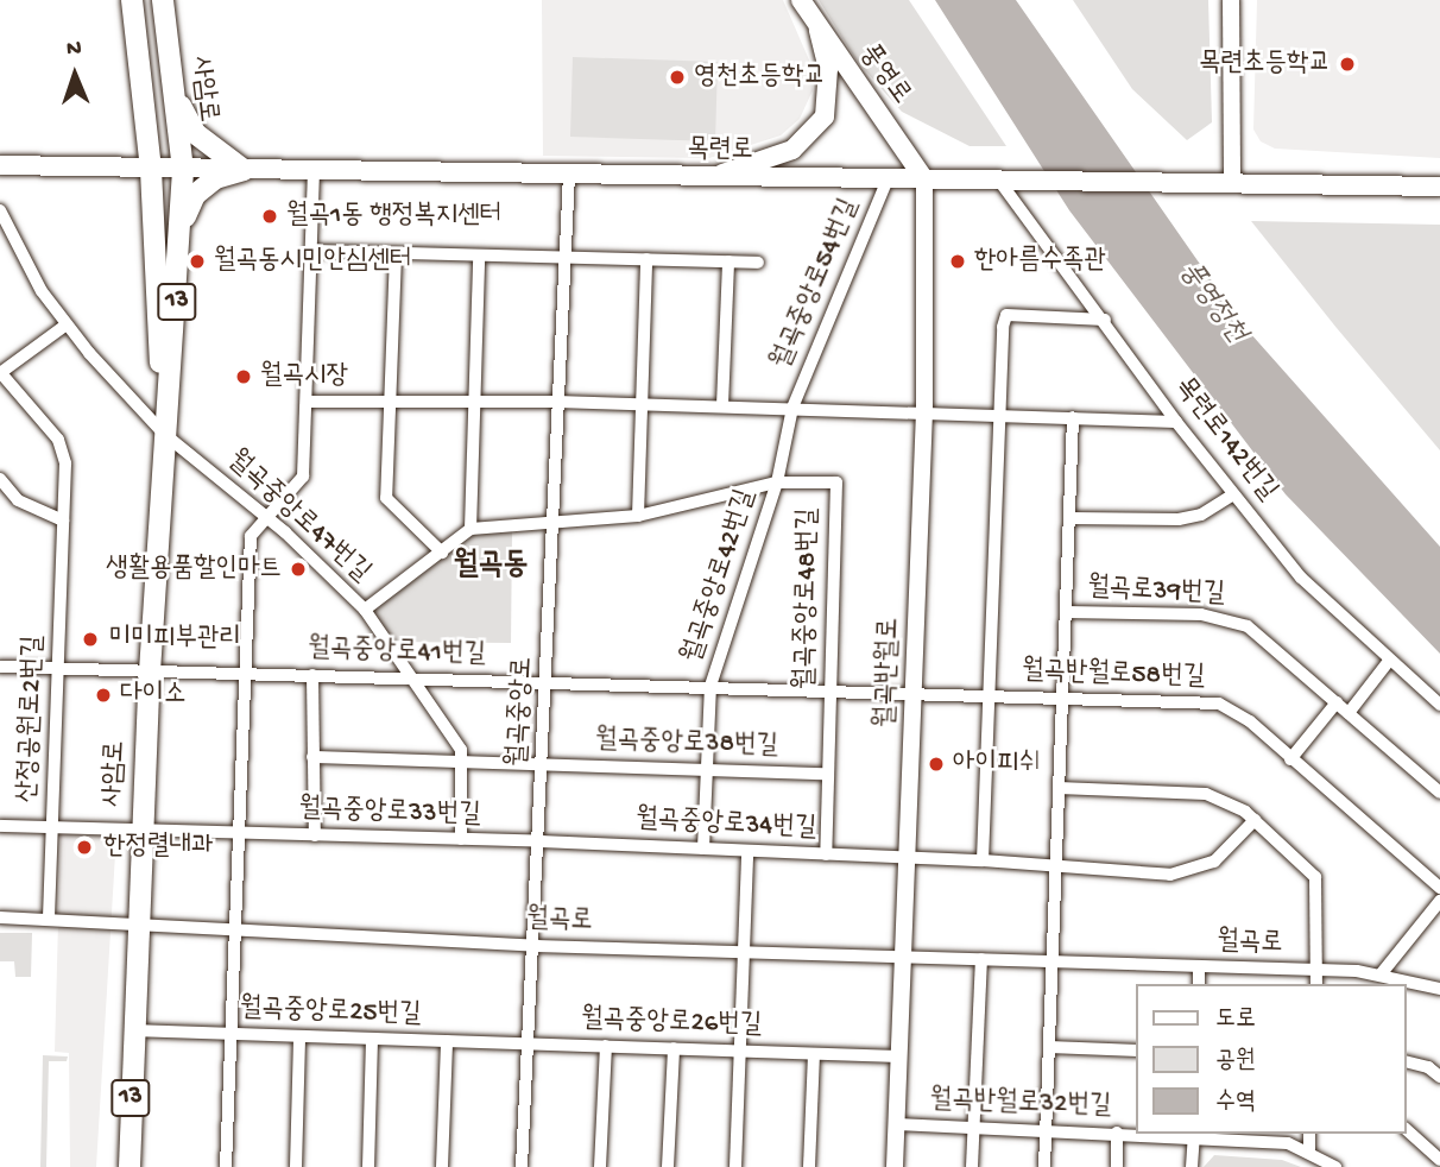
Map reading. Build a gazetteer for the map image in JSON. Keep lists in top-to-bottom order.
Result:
{
  "streets": {
    "main road": [
      "풍영로",
      "사암로",
      "목련로",
      "13"
    ],
    "street": [
      "월곡중앙로54번길",
      "목련로142번길",
      "월곡중앙로47번길",
      "월곡중앙로42번길",
      "월곡로39번길",
      "월곡중앙로48번길",
      "월곡중앙로41번길",
      "월곡반월로",
      "월곡반월로58번길",
      "월곡중앙로",
      "산정공원로2번길",
      "월곡중앙로38번길",
      "월곡중앙로33번길",
      "월곡중앙로34번길",
      "월곡로",
      "월곡중앙로25번길",
      "월곡중앙로26번길",
      "월곡반월로32번길"
    ]
  },
  "crossings": [
    ["풍영로", "목련로"],
    ["풍영로", "월곡반월로"],
    ["사암로", "목련로"],
    ["사암로", "월곡중앙로47번길"],
    ["사암로", "월곡중앙로41번길"],
    ["사암로", "월곡중앙로33번길"],
    ["사암로", "월곡로"],
    ["사암로", "월곡중앙로25번길"],
    ["목련로", "월곡중앙로54번길"],
    ["목련로", "목련로142번길"],
    ["목련로", "월곡반월로"],
    ["목련로", "월곡중앙로"],
    ["월곡중앙로54번길", "목련로142번길"],
    ["월곡중앙로54번길", "월곡중앙로42번길"],
    ["월곡중앙로54번길", "월곡로39번길"],
    ["월곡중앙로54번길", "월곡반월로"],
    ["월곡중앙로54번길", "월곡반월로58번길"],
    ["월곡중앙로54번길", "월곡중앙로"],
    ["목련로142번길", "월곡반월로58번길"],
    ["월곡중앙로42번길", "월곡중앙로48번길"],
    ["월곡중앙로42번길", "월곡중앙로41번길"],
    ["월곡중앙로42번길", "월곡반월로"],
    ["월곡중앙로42번길", "월곡반월로58번길"],
    ["월곡중앙로42번길", "월곡중앙로"],
    ["월곡로39번길", "월곡반월로58번길"],
    ["월곡로39번길", "월곡중앙로34번길"],
    ["월곡로39번길", "월곡로"],
    ["월곡로39번길", "월곡반월로32번길"],
    ["월곡중앙로48번길", "월곡중앙로"],
    ["월곡중앙로48번길", "월곡중앙로38번길"],
    ["월곡중앙로48번길", "월곡중앙로34번길"],
    ["월곡중앙로41번길", "월곡중앙로"],
    ["월곡중앙로41번길", "산정공원로2번길"],
    ["월곡반월로", "월곡반월로58번길"],
    ["월곡반월로", "월곡중앙로34번길"],
    ["월곡반월로", "월곡로"],
    ["월곡반월로", "월곡중앙로26번길"],
    ["월곡반월로", "월곡반월로32번길"],
    ["월곡중앙로", "월곡중앙로38번길"],
    ["월곡중앙로", "월곡중앙로33번길"],
    ["월곡중앙로", "월곡중앙로34번길"],
    ["월곡중앙로", "월곡로"],
    ["월곡중앙로", "월곡중앙로25번길"],
    ["월곡중앙로", "월곡중앙로26번길"],
    ["산정공원로2번길", "월곡중앙로33번길"],
    ["산정공원로2번길", "월곡로"],
    ["월곡중앙로33번길", "월곡중앙로34번길"],
    ["월곡중앙로34번길", "월곡로"],
    ["월곡중앙로25번길", "월곡중앙로26번길"]
  ],
  "districts": ["월곡동"],
  "water": ["풍영정천"],
  "places": [
    "목련초등학교",
    "영천초등학교",
    "월곡1동 행정복지센터",
    "월곡동시민안심센터",
    "한아름수족관",
    "월곡시장",
    "생활용품할인마트",
    "미미피부관리",
    "다이소",
    "아이피쉬",
    "한정렬내과"
  ],
  "legend": ["도로", "공원", "수역"],
  "north": "top"
}
